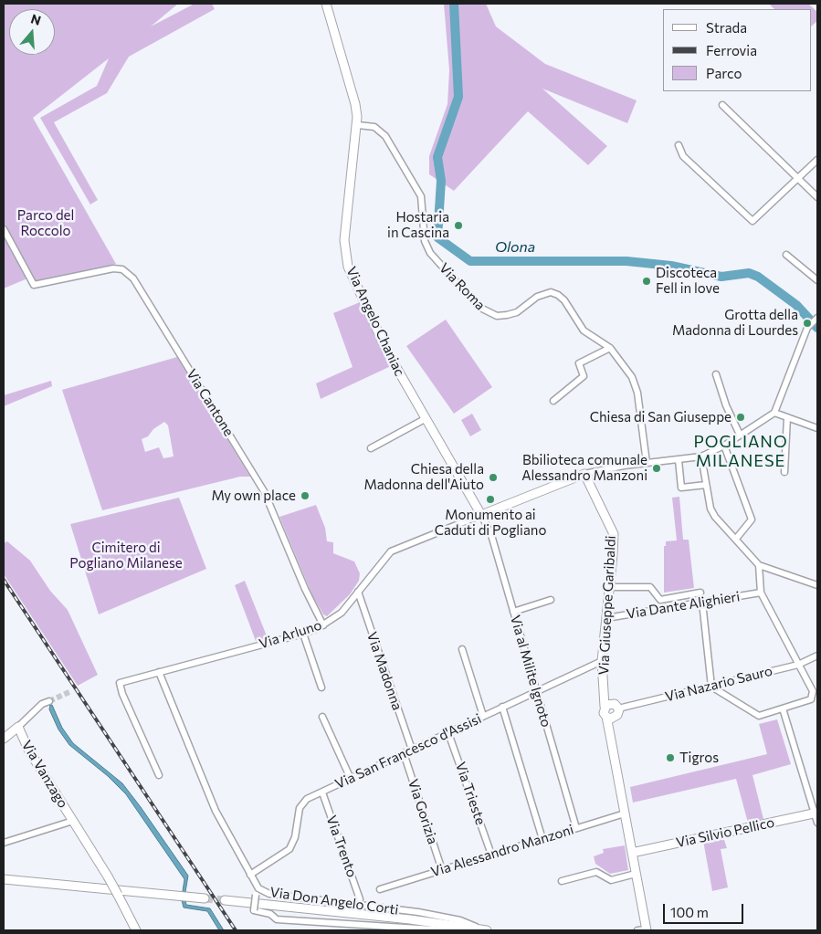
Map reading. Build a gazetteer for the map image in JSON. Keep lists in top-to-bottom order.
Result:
{
  "streets": {
    "street": [
      "Via Roma",
      "Via Angelo Chaniac",
      "Via Cantone",
      "Via Giuseppe Garibaldi",
      "Via Dante Alighieri",
      "Via Arluno",
      "Via Madonna",
      "Via al Milite Ignoto",
      "Via Nazario Sauro",
      "Via San Francesco d'Assisi",
      "Via Vanzago",
      "Via Trieste",
      "Via Gorizia",
      "Via Silvio Pellico",
      "Via Trento",
      "Via Alessandro Manzoni",
      "Via Don Angelo Corti"
    ]
  },
  "crossings": [
    ["Via Roma", "Via Angelo Chaniac"],
    ["Via Angelo Chaniac", "Via Arluno"],
    ["Via Angelo Chaniac", "Via al Milite Ignoto"],
    ["Via Cantone", "Via Arluno"],
    ["Via Giuseppe Garibaldi", "Via Dante Alighieri"],
    ["Via Giuseppe Garibaldi", "Via Nazario Sauro"],
    ["Via Giuseppe Garibaldi", "Via San Francesco d'Assisi"],
    ["Via Giuseppe Garibaldi", "Via Silvio Pellico"],
    ["Via Giuseppe Garibaldi", "Via Alessandro Manzoni"],
    ["Via Arluno", "Via Madonna"],
    ["Via Arluno", "Via al Milite Ignoto"],
    ["Via Arluno", "Via Don Angelo Corti"],
    ["Via Madonna", "Via San Francesco d'Assisi"],
    ["Via al Milite Ignoto", "Via San Francesco d'Assisi"],
    ["Via al Milite Ignoto", "Via Alessandro Manzoni"],
    ["Via San Francesco d'Assisi", "Via Trieste"],
    ["Via San Francesco d'Assisi", "Via Gorizia"],
    ["Via San Francesco d'Assisi", "Via Trento"],
    ["Via San Francesco d'Assisi", "Via Don Angelo Corti"],
    ["Via Trieste", "Via Alessandro Manzoni"],
    ["Via Gorizia", "Via Alessandro Manzoni"]
  ],
  "districts": ["POGLIANO MILANESE"],
  "water": ["Olona"],
  "parks": ["Parco del Roccolo", "Cimitero di Pogliano Milanese"],
  "places": [
    "Hostaria in Cascina",
    "Discoteca Fell in love",
    "Grotta della Madonna di Lourdes",
    "Chiesa di San Giuseppe",
    "Bbilioteca comunale Alessandro Manzoni",
    "Chiesa della Madonna dell'Aiuto",
    "My own place",
    "Monumento ai Caduti di Pogliano",
    "Tigros"
  ],
  "legend": ["Strada", "Ferrovia", "Parco"],
  "scale_bar": "100 m",
  "north": "top"
}
